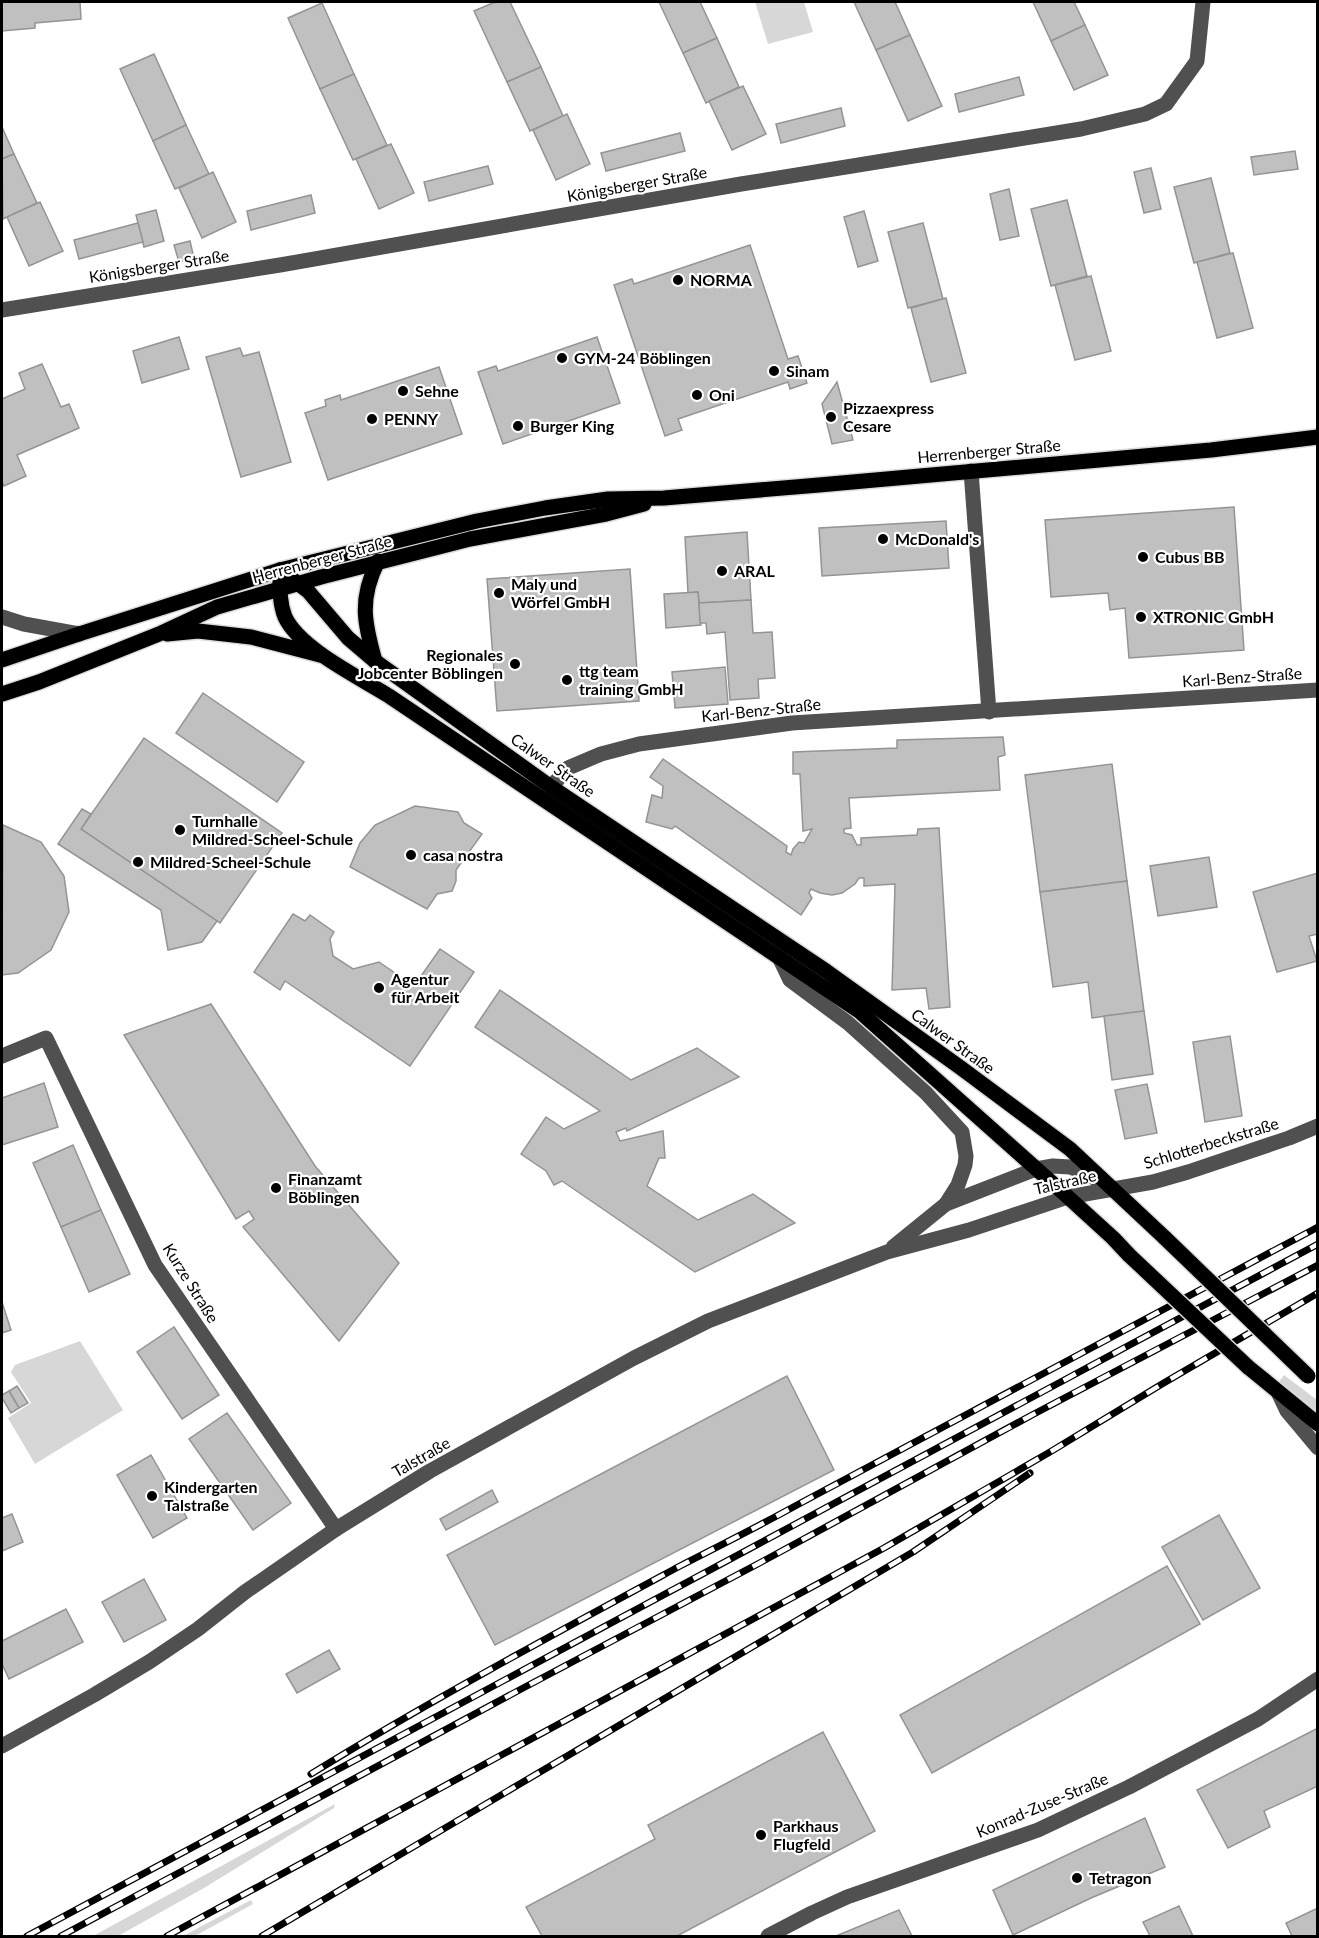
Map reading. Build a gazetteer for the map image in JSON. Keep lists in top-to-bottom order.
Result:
{
  "streets": {
    "main road": ["Herrenberger Straße", "Calwer Straße"],
    "street": [
      "Königsberger Straße",
      "Karl-Benz-Straße",
      "Schlotterbeckstraße",
      "Talstraße",
      "Kurze Straße",
      "Konrad-Zuse-Straße"
    ]
  },
  "crossings": [
    ["Herrenberger Straße", "Calwer Straße"],
    ["Karl-Benz-Straße", "Calwer Straße"],
    ["Calwer Straße", "Schlotterbeckstraße"],
    ["Calwer Straße", "Talstraße"],
    ["Schlotterbeckstraße", "Talstraße"],
    ["Talstraße", "Kurze Straße"]
  ],
  "places": [
    "NORMA",
    "GYM-24 Böblingen",
    "Sinam",
    "Sehne",
    "Oni",
    "Pizzaexpress Cesare",
    "PENNY",
    "Burger King",
    "McDonald's",
    "Cubus BB",
    "ARAL",
    "Maly und Wörfel GmbH",
    "XTRONIC GmbH",
    "Regionales Jobcenter Böblingen",
    "ttg team training GmbH",
    "Turnhalle Mildred-Scheel-Schule",
    "casa nostra",
    "Mildred-Scheel-Schule",
    "Agentur für Arbeit",
    "Finanzamt Böblingen",
    "Kindergarten Talstraße",
    "Parkhaus Flugfeld",
    "Tetragon"
  ]
}
